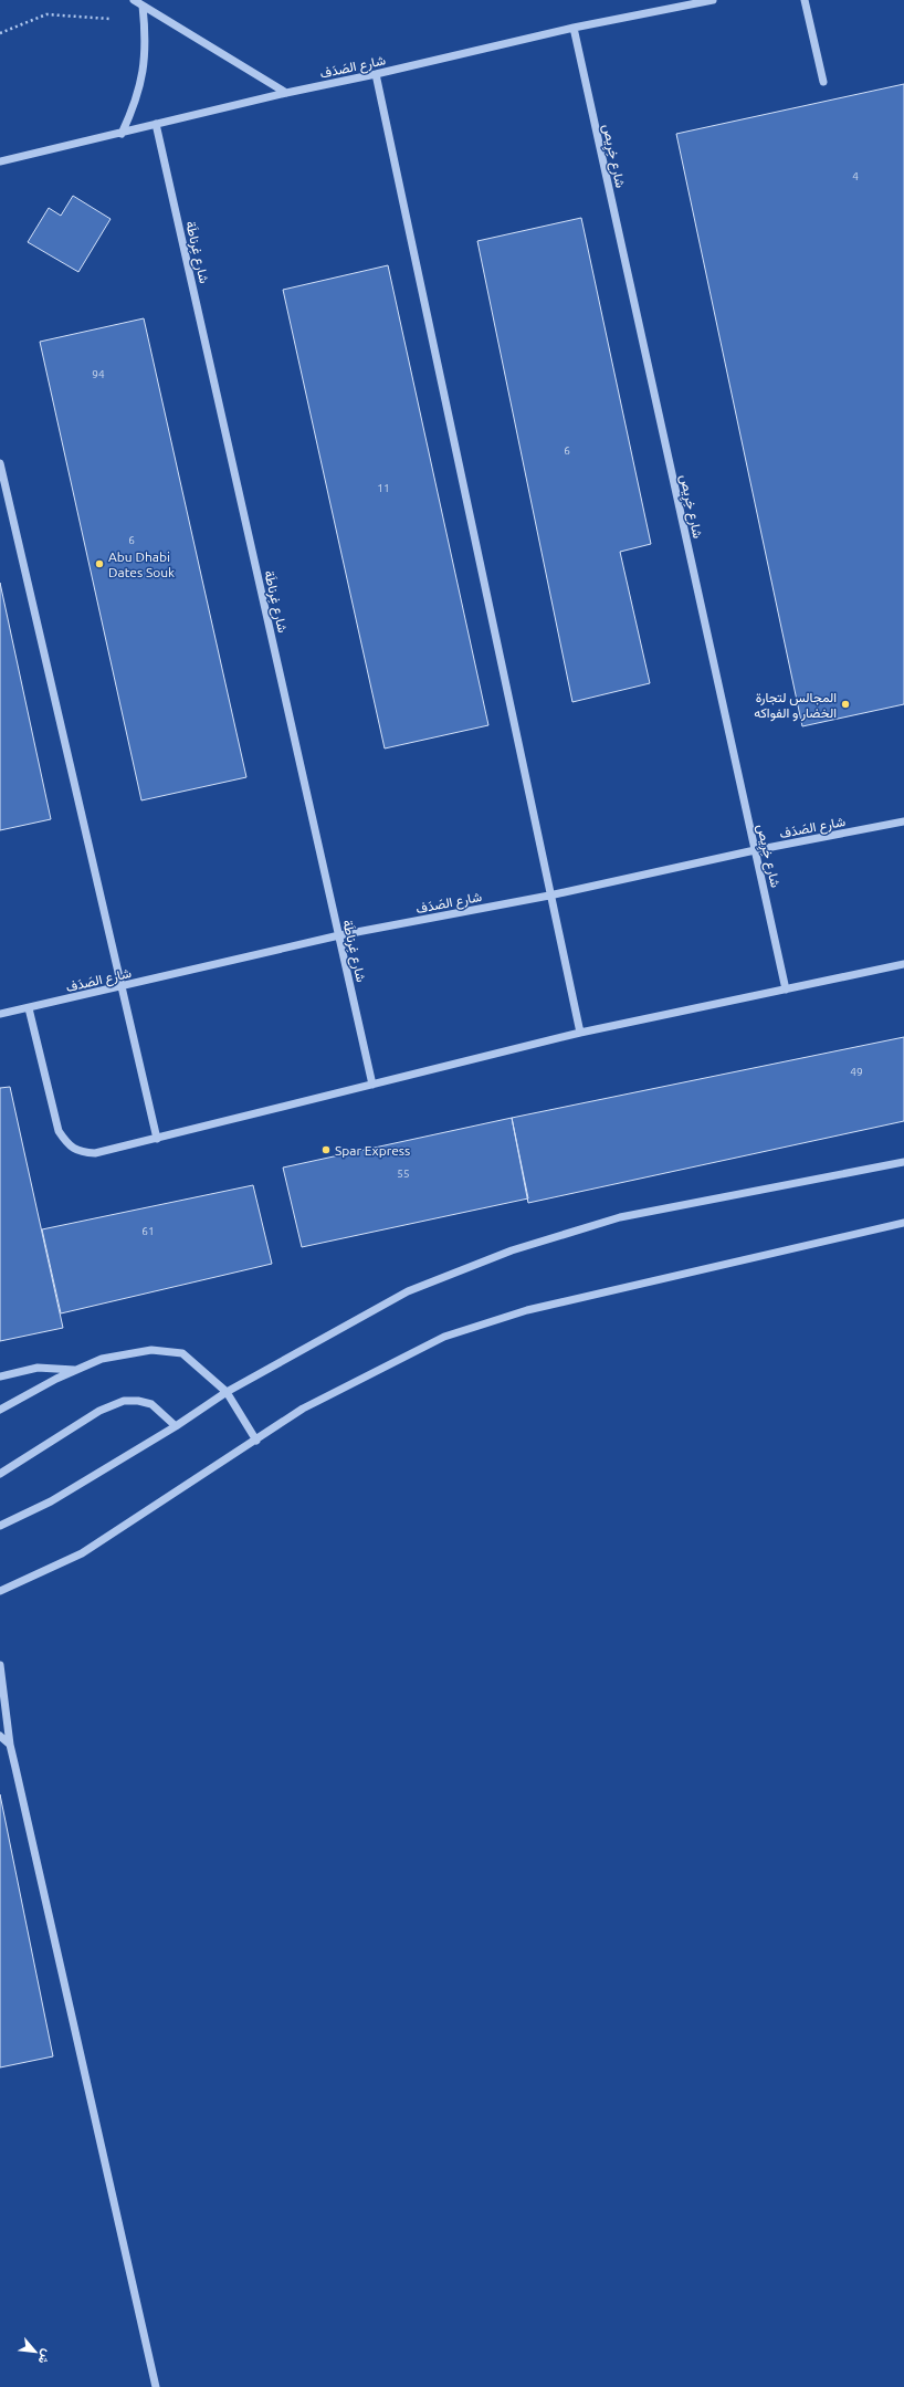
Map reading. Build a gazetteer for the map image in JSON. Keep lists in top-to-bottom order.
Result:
{
  "streets": {
    "street": ["شارع الصَدَف", "شارع خِرِيص", "شارع غِرناطَة"]
  },
  "crossings": [
    ["شارع الصَدَف", "شارع خِرِيص"],
    ["شارع الصَدَف", "شارع غِرناطَة"]
  ],
  "places": ["Abu Dhabi Dates Souk", "المجالس لتجارة الخضار و الفواكه", "Spar Express"],
  "house_numbers": [
    "4",
    "94",
    "6",
    "11",
    "6",
    "49",
    "55",
    "61"
  ],
  "north": "bottom right"
}
